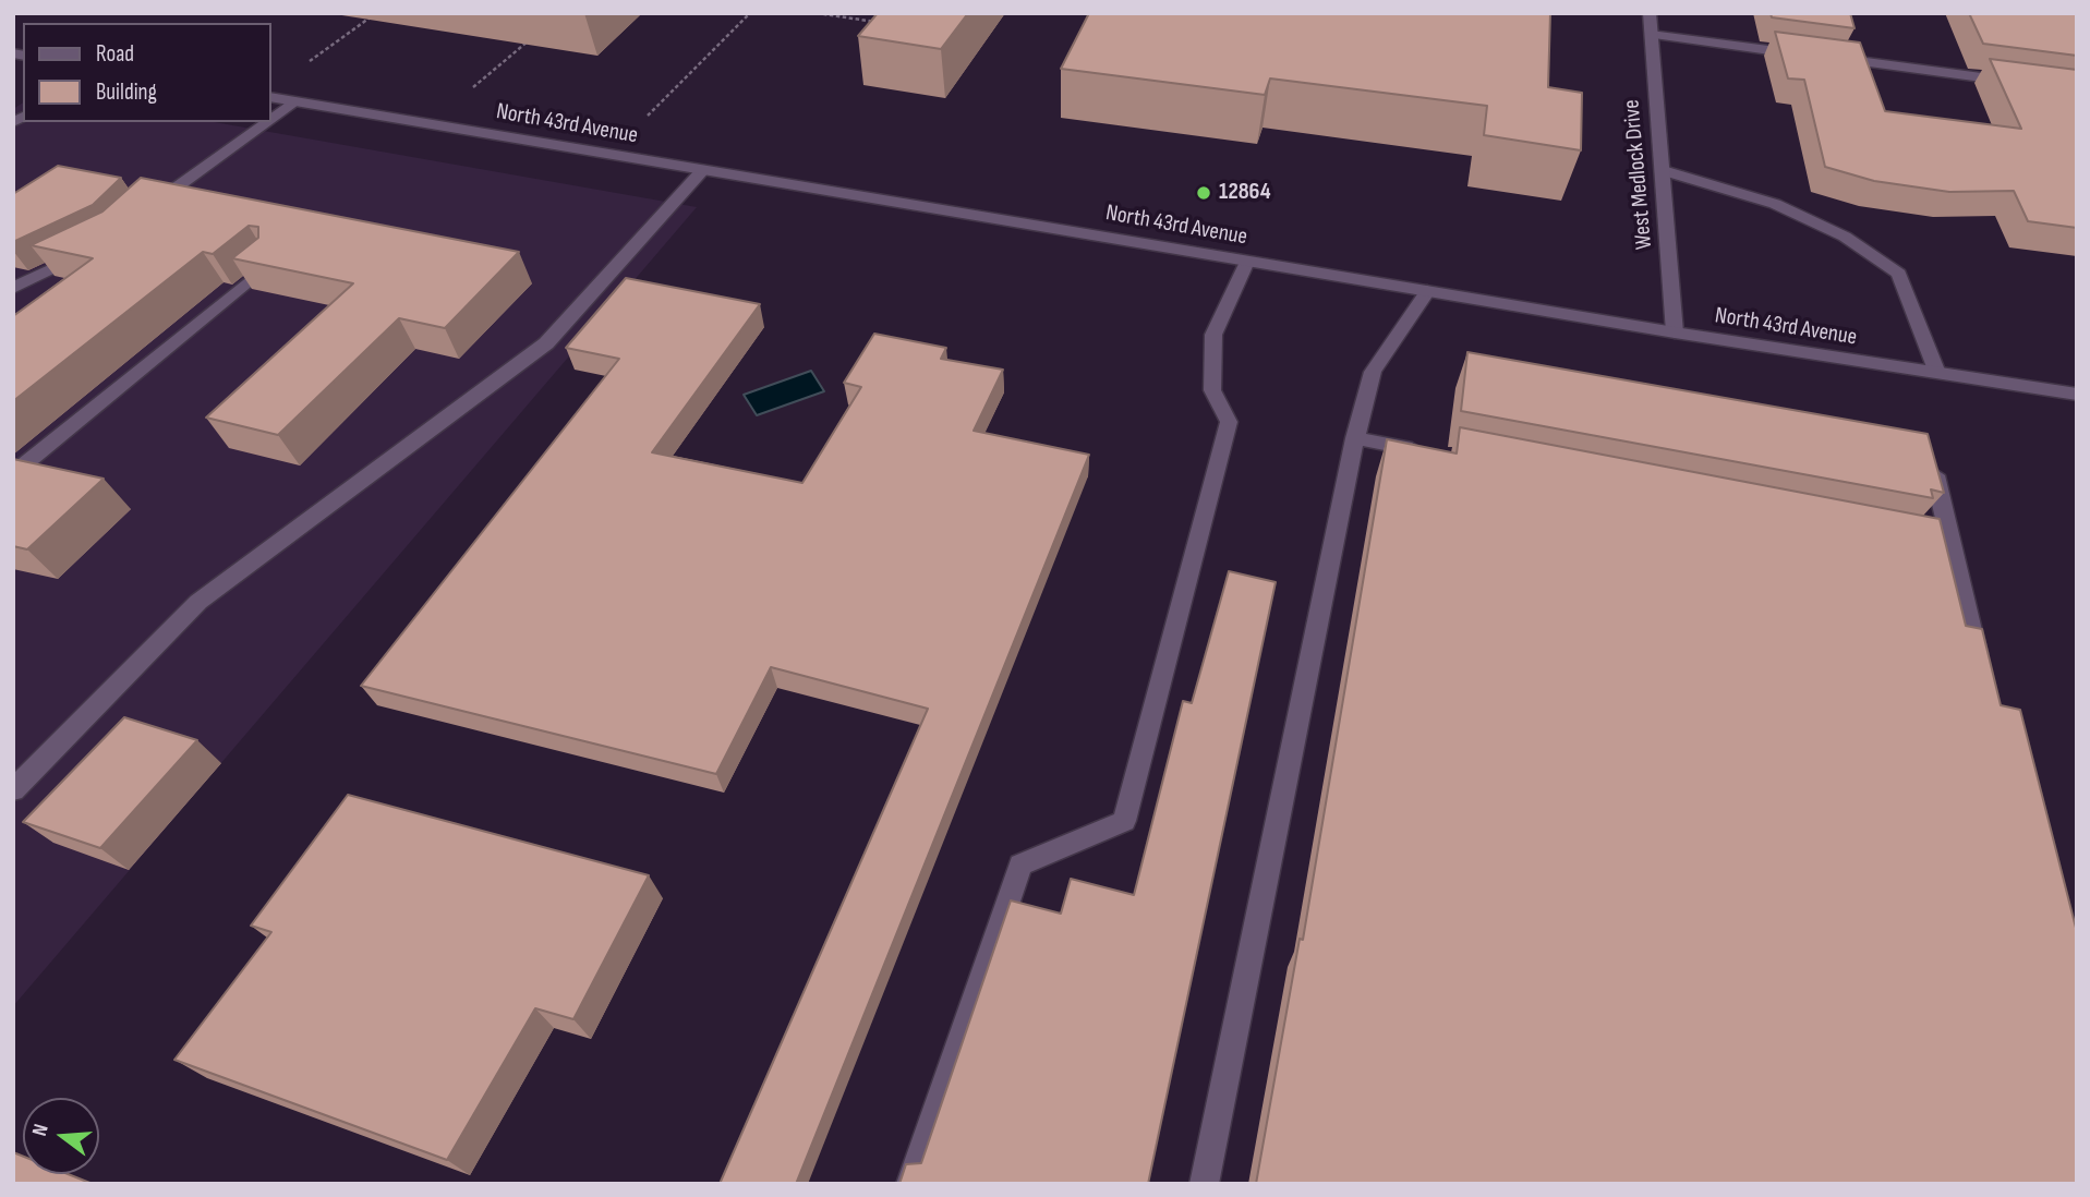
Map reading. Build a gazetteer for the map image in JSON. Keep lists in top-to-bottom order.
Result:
{
  "streets": {
    "main road": ["North 43rd Avenue"],
    "street": ["West Medlock Drive"]
  },
  "crossings": [
    ["North 43rd Avenue", "West Medlock Drive"]
  ],
  "places": ["12864"],
  "legend": ["Road", "Building"],
  "north": "left"
}
